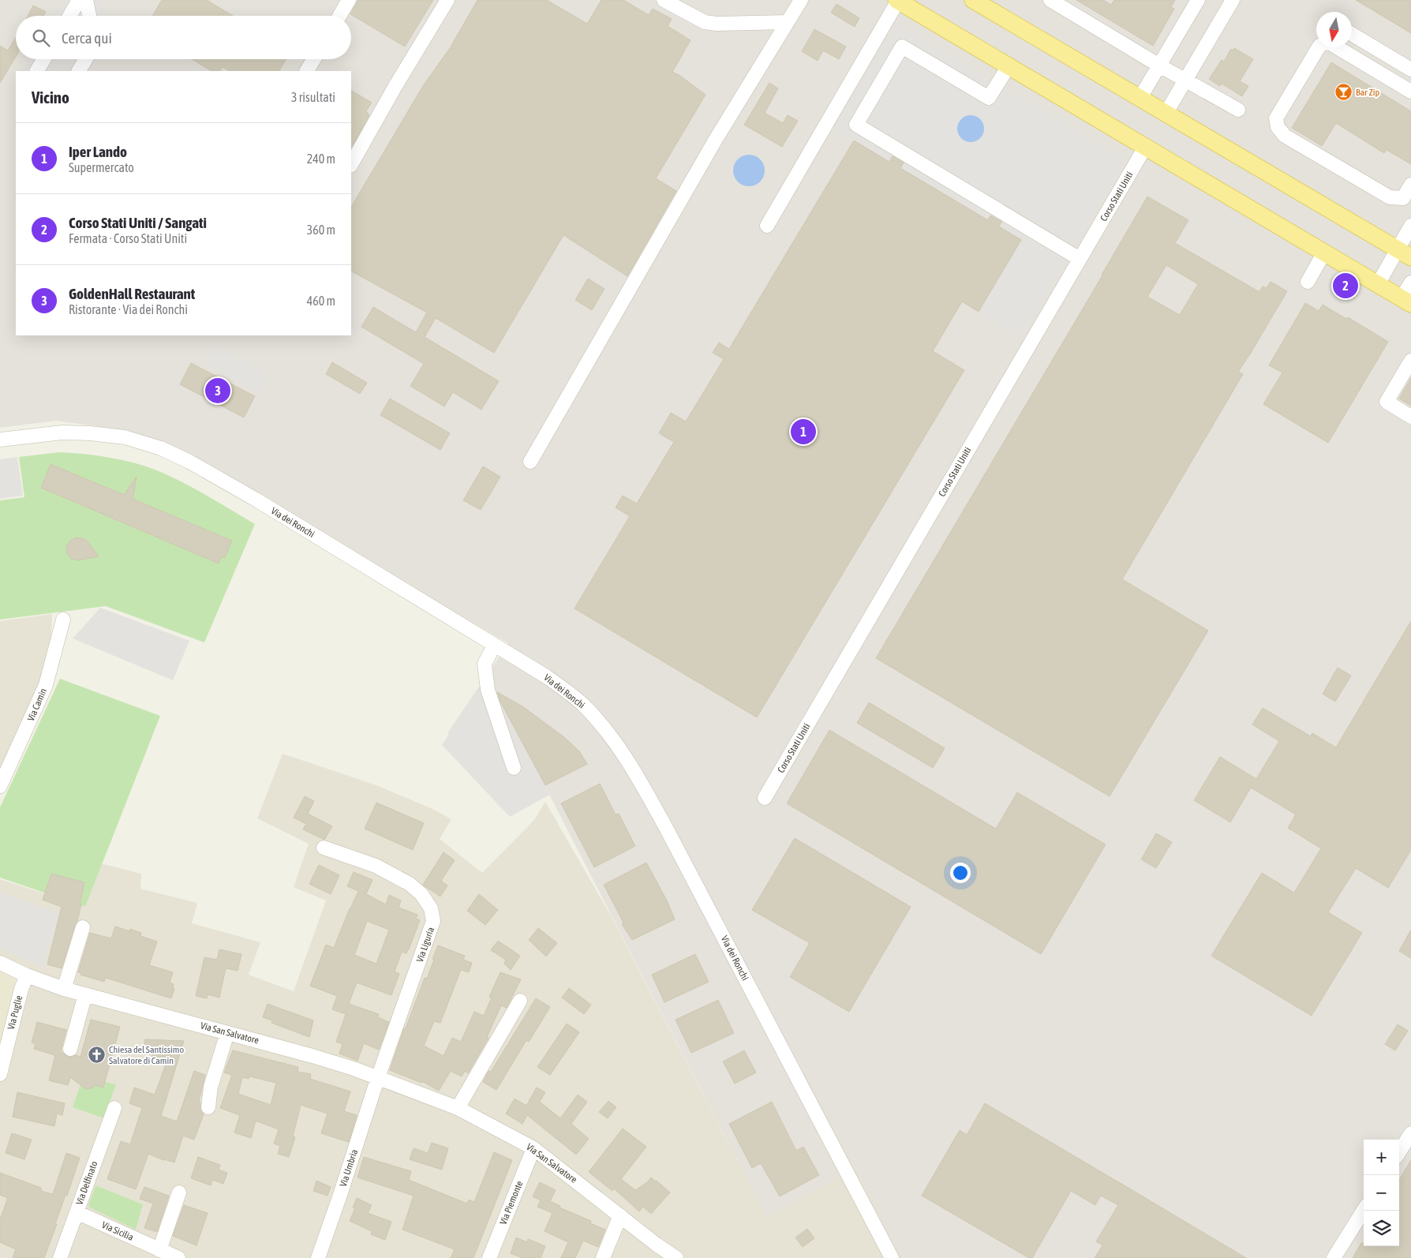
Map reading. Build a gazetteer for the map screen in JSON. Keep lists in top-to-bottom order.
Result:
{
  "streets": {
    "street": [
      "Corso Stati Uniti",
      "Via dei Ronchi",
      "Via Camin",
      "Via Liguria",
      "Via Puglie",
      "Via San Salvatore",
      "Via Umbria",
      "Via Delfinato",
      "Via Piemonte",
      "Via Sicilia"
    ]
  },
  "crossings": [
    ["Via Liguria", "Via San Salvatore"],
    ["Via Liguria", "Via Umbria"],
    ["Via Puglie", "Via San Salvatore"],
    ["Via San Salvatore", "Via Umbria"],
    ["Via San Salvatore", "Via Piemonte"],
    ["Via Delfinato", "Via Sicilia"]
  ],
  "places": {
    "bar": ["Bar Zip"],
    "church": ["Chiesa del Santissimo Salvatore di Camin"]
  },
  "north": "bottom",
  "page": {
    "search": "Cerca qui",
    "heading": ["Vicino", "3 risultati"],
    "list": [
      {
        "mark": "1",
        "name": "Iper Lando",
        "note": "Supermercato",
        "value": "240 m"
      },
      {
        "mark": "2",
        "name": "Corso Stati Uniti / Sangati",
        "note": "Fermata · Corso Stati Uniti",
        "value": "360 m"
      },
      {
        "mark": "3",
        "name": "GoldenHall Restaurant",
        "note": "Ristorante · Via dei Ronchi",
        "value": "460 m"
      }
    ],
    "pins": ["2", "3", "1"],
    "map_buttons": ["+", "−"]
  }
}
